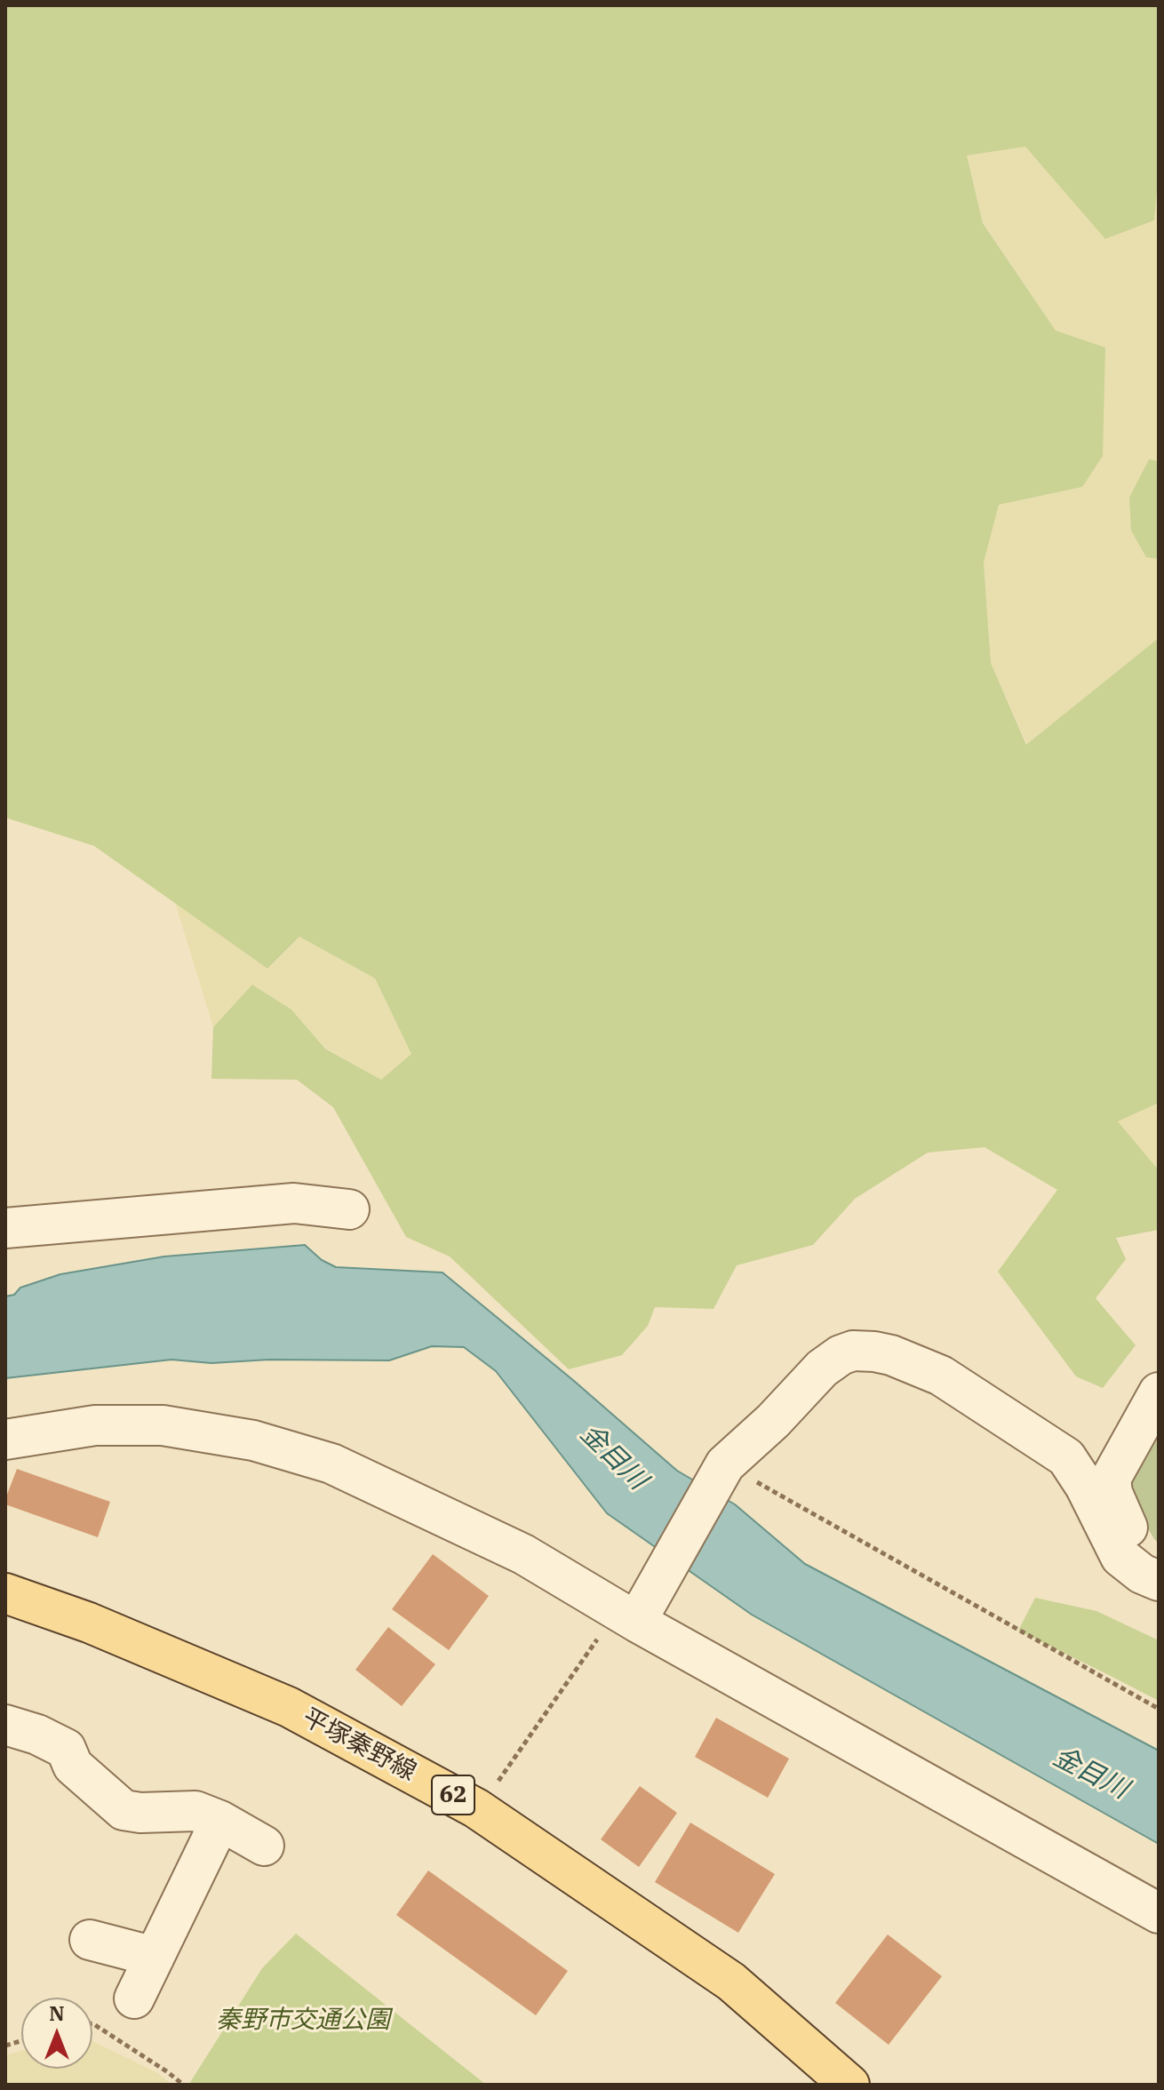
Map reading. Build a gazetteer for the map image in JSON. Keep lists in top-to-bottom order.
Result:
{
  "streets": {
    "main road": ["平塚秦野線", "62"]
  },
  "water": ["金目川"],
  "parks": ["秦野市交通公園"],
  "north": "top"
}
